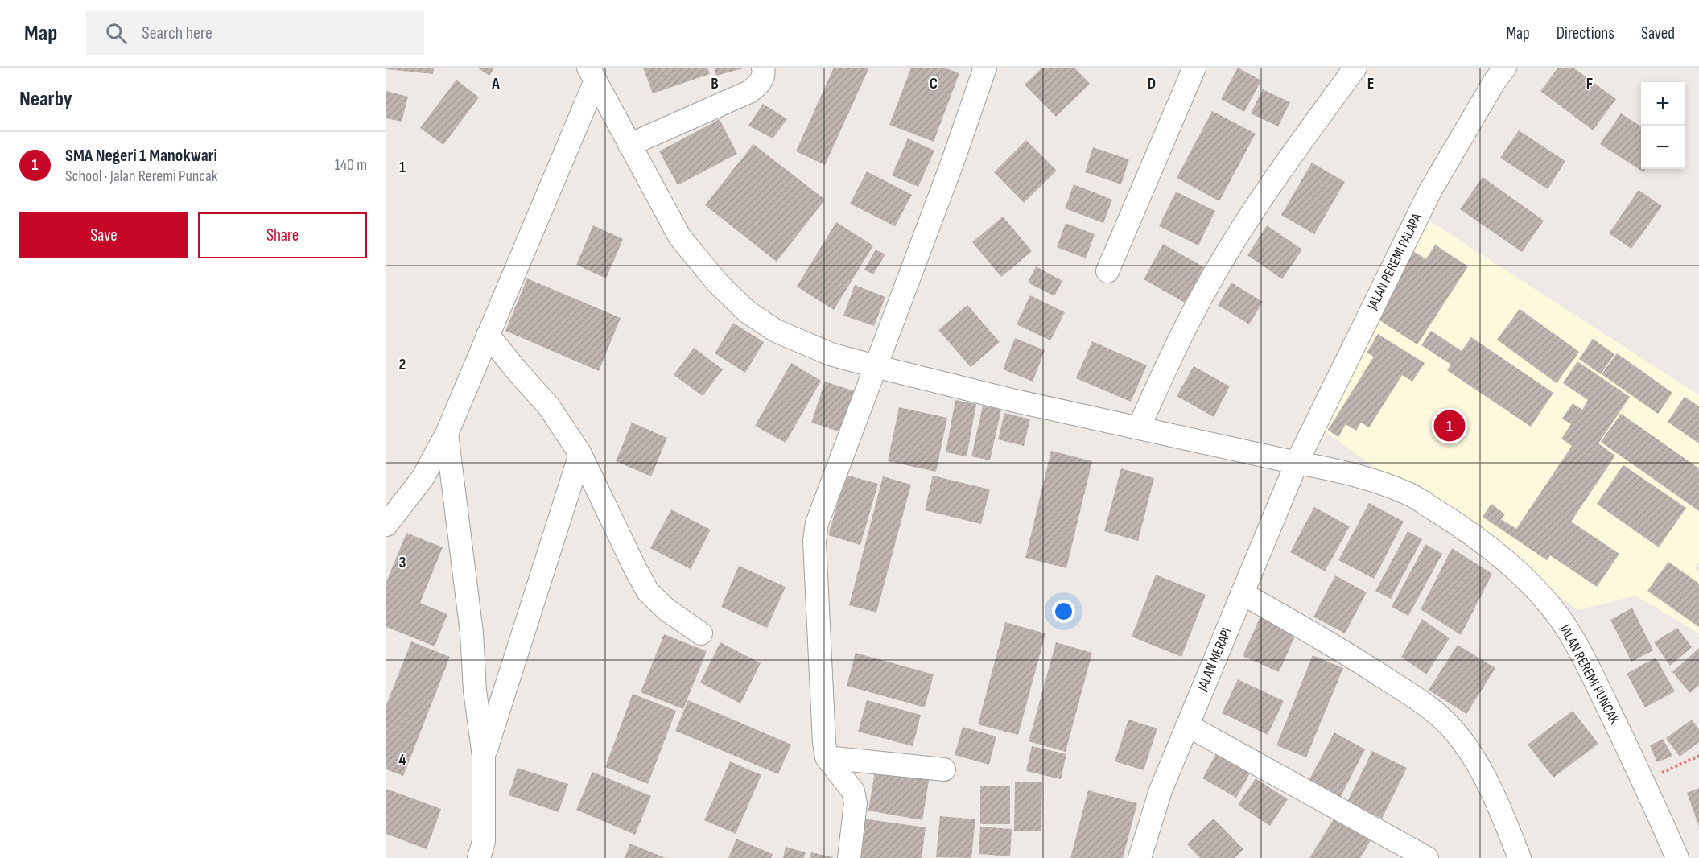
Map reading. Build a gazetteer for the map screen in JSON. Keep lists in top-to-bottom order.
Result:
{
  "streets": {
    "street": ["JALAN REREMI PALAPA", "JALAN MERAPI", "JALAN REREMI PUNCAK"]
  },
  "crossings": [
    ["JALAN REREMI PALAPA", "JALAN MERAPI"],
    ["JALAN REREMI PALAPA", "JALAN REREMI PUNCAK"],
    ["JALAN MERAPI", "JALAN REREMI PUNCAK"]
  ],
  "page": {
    "header": "Map",
    "search": "Search here",
    "nav": ["Map", "Directions", "Saved"],
    "heading": "Nearby",
    "map_buttons": ["+", "−"],
    "list": [
      {
        "mark": "1",
        "name": "SMA Negeri 1 Manokwari",
        "note": "School · Jalan Reremi Puncak",
        "value": "140 m"
      }
    ],
    "buttons": ["Save", "Share"],
    "pins": "1"
  },
  "grid": {
    "columns": [
      "A",
      "B",
      "C",
      "D",
      "E",
      "F"
    ],
    "rows": [
      "1",
      "2",
      "3",
      "4"
    ]
  }
}
